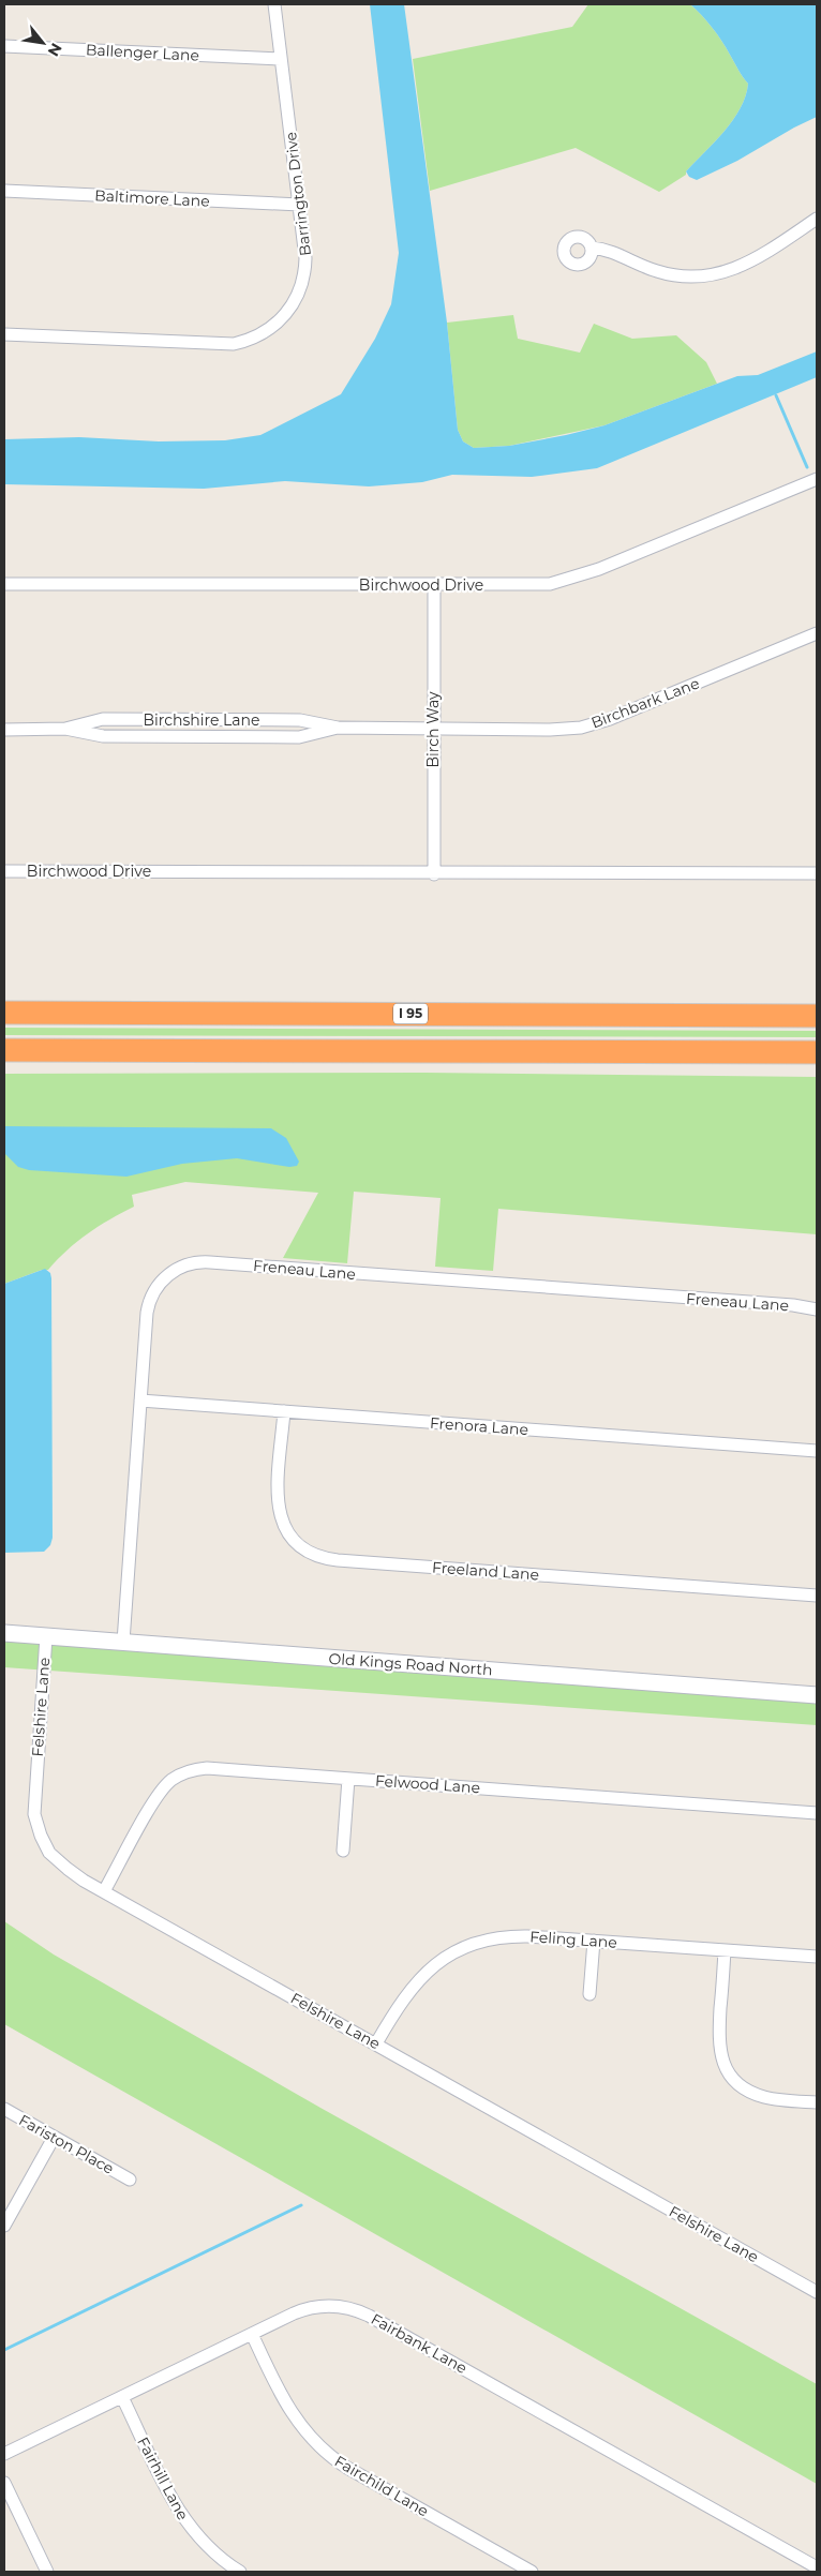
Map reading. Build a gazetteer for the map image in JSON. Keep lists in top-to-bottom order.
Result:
{
  "streets": {
    "highway": ["I 95"],
    "street": [
      "Ballenger Lane",
      "Barrington Drive",
      "Baltimore Lane",
      "Birchwood Drive",
      "Birchbark Lane",
      "Birchshire Lane",
      "Birch Way",
      "Freneau Lane",
      "Frenora Lane",
      "Freeland Lane",
      "Old Kings Road North",
      "Felshire Lane",
      "Felwood Lane",
      "Feling Lane",
      "Fariston Place",
      "Fairbank Lane",
      "Fairhill Lane",
      "Fairchild Lane"
    ]
  },
  "crossings": [
    ["Ballenger Lane", "Barrington Drive"],
    ["Barrington Drive", "Baltimore Lane"],
    ["Birchwood Drive", "Birch Way"],
    ["Birchbark Lane", "Birchshire Lane"],
    ["Birchbark Lane", "Birch Way"],
    ["Birchshire Lane", "Birch Way"],
    ["Freneau Lane", "Frenora Lane"],
    ["Freneau Lane", "Old Kings Road North"],
    ["Frenora Lane", "Freeland Lane"],
    ["Old Kings Road North", "Felshire Lane"],
    ["Felshire Lane", "Felwood Lane"],
    ["Felshire Lane", "Feling Lane"],
    ["Fairbank Lane", "Fairhill Lane"],
    ["Fairbank Lane", "Fairchild Lane"]
  ],
  "north": "bottom right"
}
